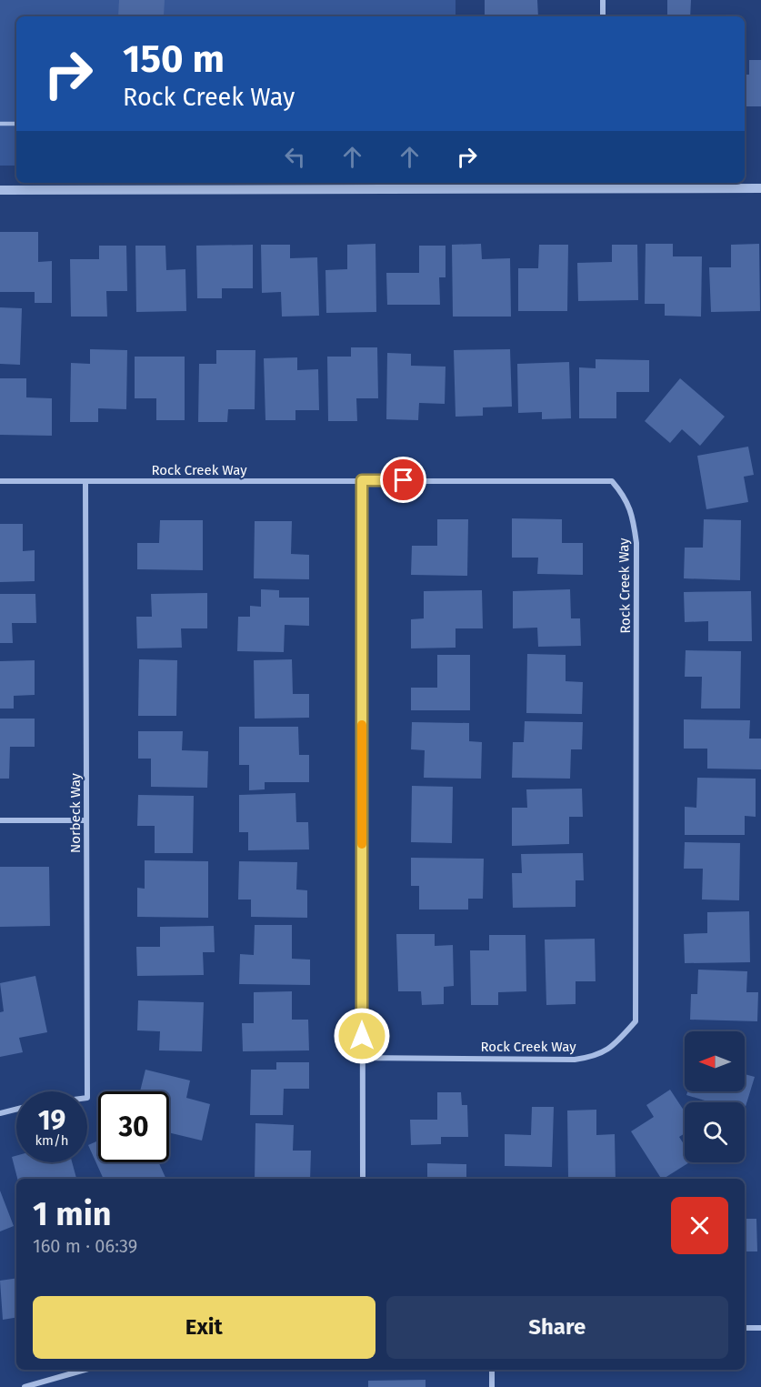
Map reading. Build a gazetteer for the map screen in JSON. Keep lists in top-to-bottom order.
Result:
{
  "streets": {
    "street": ["Rock Creek Way", "Norbeck Way"]
  },
  "crossings": [
    ["Rock Creek Way", "Norbeck Way"]
  ],
  "north": "left",
  "page": {
    "turn": ["150 m", "Rock Creek Way"],
    "speed": "19 km/h",
    "limit": "30",
    "heading": ["1 min", "160 m · 06:39"],
    "buttons": ["Exit", "Share"]
  }
}
